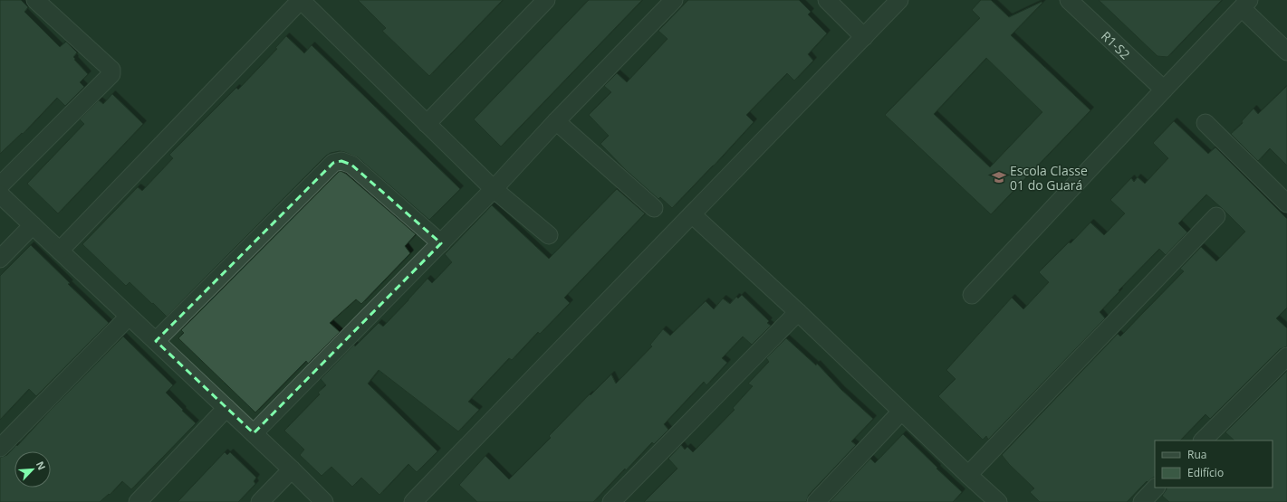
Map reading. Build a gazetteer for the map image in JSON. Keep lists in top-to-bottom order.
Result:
{
  "streets": {
    "street": ["R1-S2"]
  },
  "places": {
    "school or university": ["Escola Classe 01 do Guará"]
  },
  "legend": ["Rua", "Edifício"],
  "north": "top right"
}
